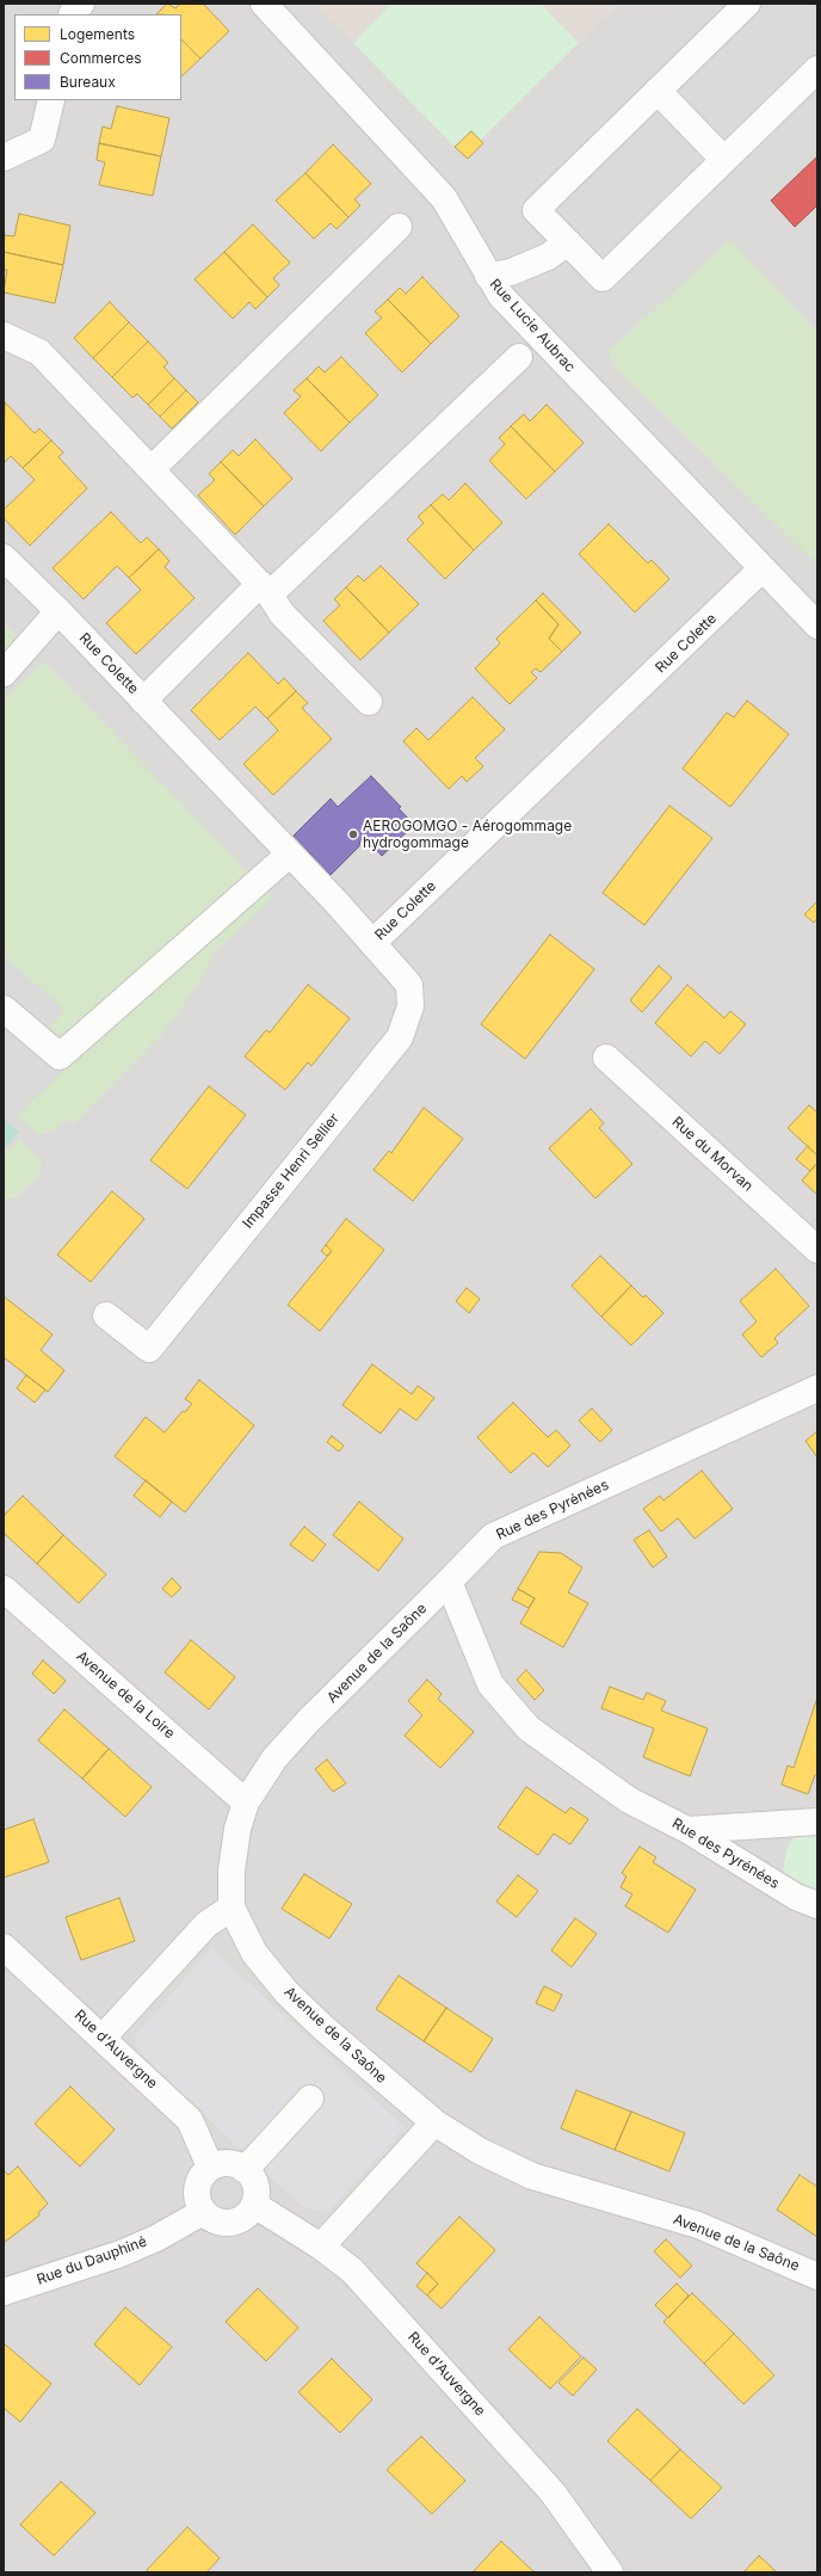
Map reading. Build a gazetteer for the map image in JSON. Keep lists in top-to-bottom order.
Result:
{
  "streets": {
    "street": [
      "Rue Lucie Aubrac",
      "Rue Colette",
      "Rue du Morvan",
      "Impasse Henri Sellier",
      "Rue des Pyrénées",
      "Avenue de la Saône",
      "Avenue de la Loire",
      "Rue d'Auvergne",
      "Rue du Dauphiné"
    ]
  },
  "crossings": [
    ["Rue Lucie Aubrac", "Rue Colette"],
    ["Rue Colette", "Impasse Henri Sellier"],
    ["Rue des Pyrénées", "Avenue de la Saône"],
    ["Avenue de la Saône", "Avenue de la Loire"],
    ["Rue d'Auvergne", "Rue du Dauphiné"]
  ],
  "places": ["AEROGOMGO - Aérogommage hydrogommage"],
  "legend": ["Logements", "Commerces", "Bureaux"]
}
